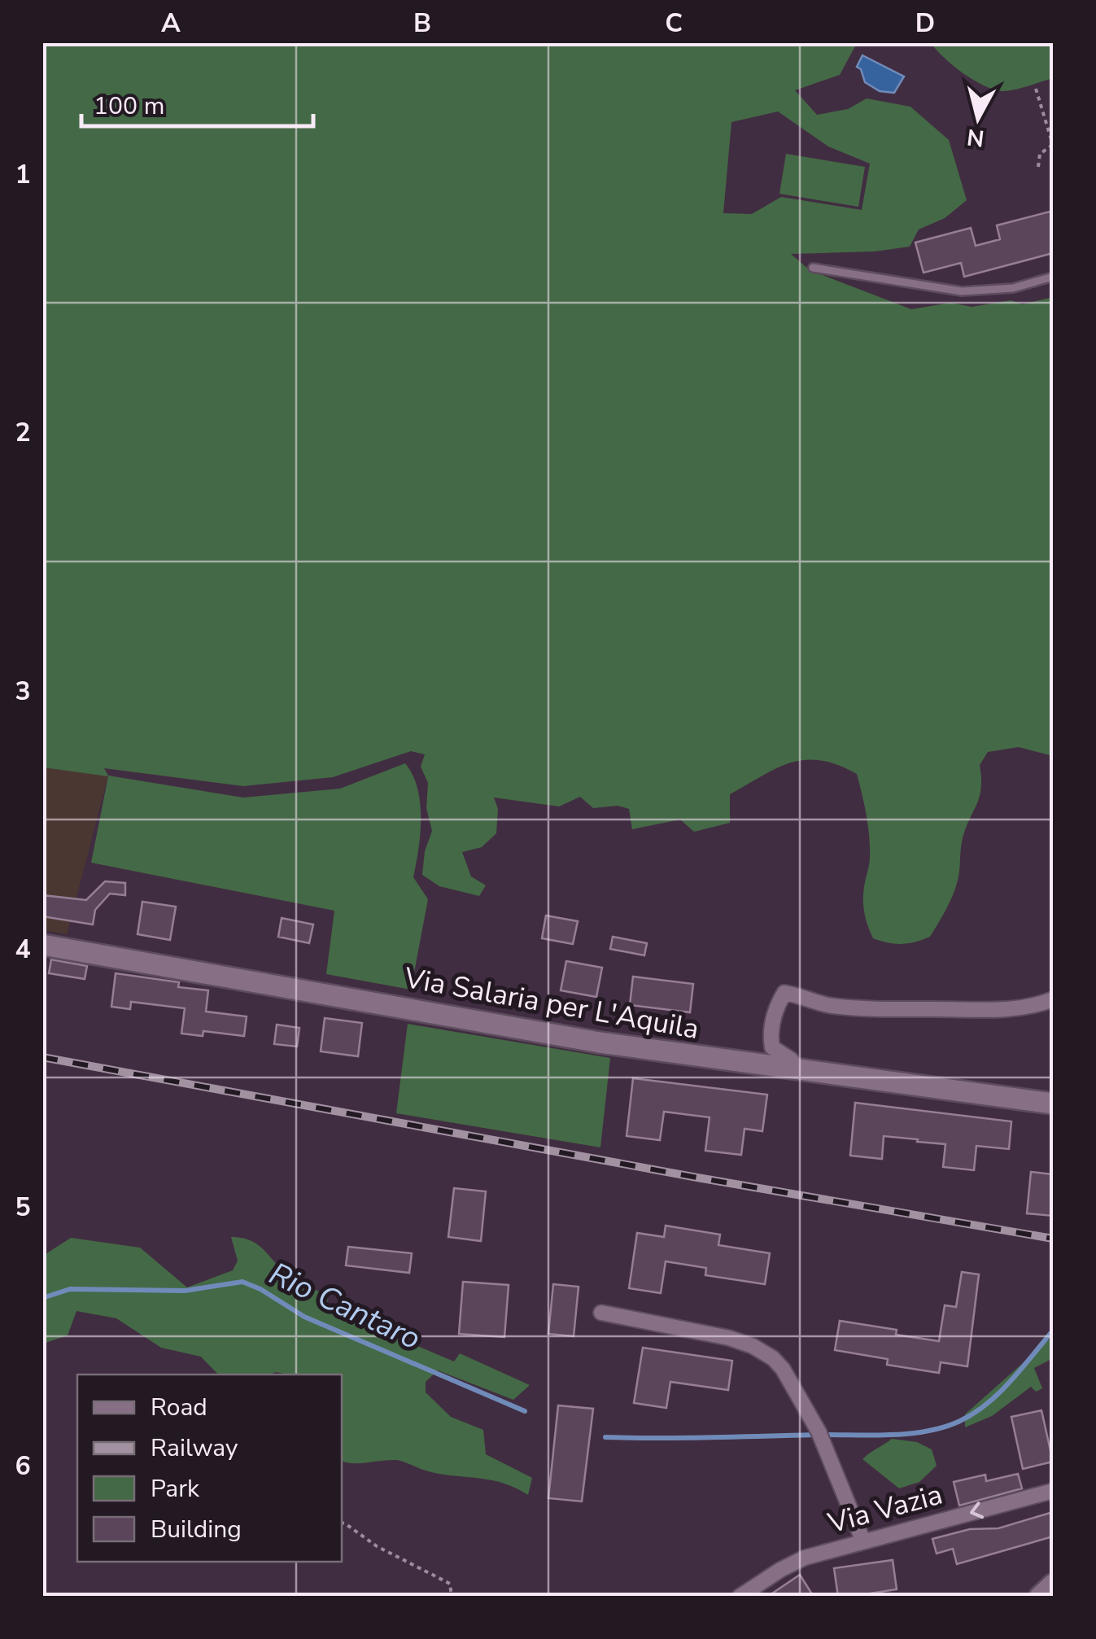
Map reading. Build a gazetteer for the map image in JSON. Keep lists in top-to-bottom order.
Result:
{
  "streets": {
    "main road": ["Via Salaria per L'Aquila"],
    "street": ["Via Vazia"]
  },
  "one_way": ["Via Vazia"],
  "water": ["Rio Cantaro"],
  "legend": [
    "Road",
    "Railway",
    "Park",
    "Building"
  ],
  "scale_bar": "100 m",
  "north": "bottom",
  "grid": {
    "columns": [
      "A",
      "B",
      "C",
      "D"
    ],
    "rows": [
      "1",
      "2",
      "3",
      "4",
      "5",
      "6"
    ]
  }
}
